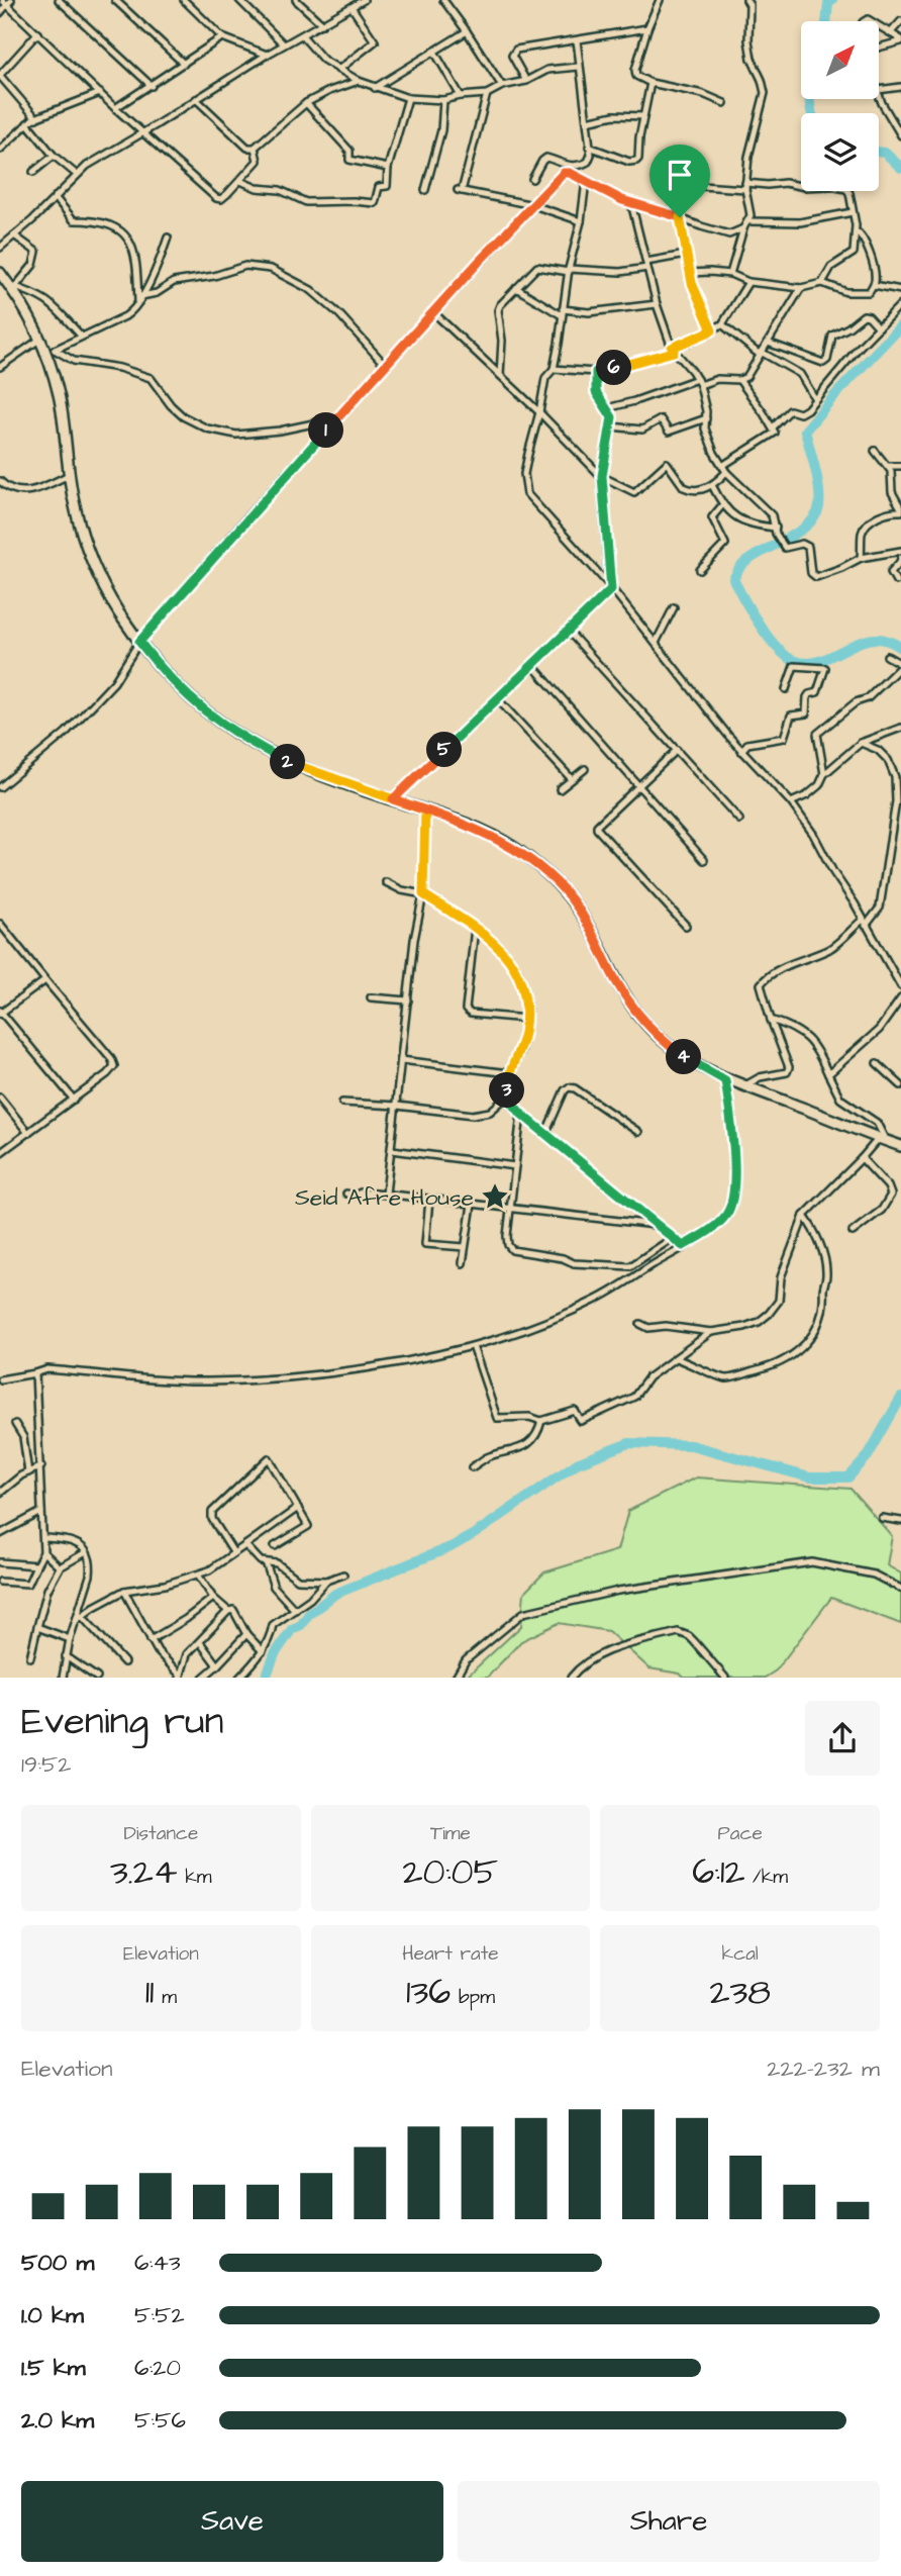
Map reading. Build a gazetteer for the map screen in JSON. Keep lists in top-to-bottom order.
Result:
{
  "places": {
    "place": ["Seid Afre House"]
  },
  "north": "top right",
  "page": {
    "pins": [
      "6",
      "1",
      "5",
      "2",
      "4",
      "3"
    ],
    "heading": ["Evening run", "19:52"],
    "stats": [
      ["Distance", "3.24 km"],
      ["Time", "20:05"],
      ["Pace", "6:12 /km"],
      ["Elevation", "11 m"],
      ["Heart rate", "136 bpm"],
      ["kcal", "238"]
    ],
    "chart": ["Elevation", "222–232 m"],
    "list": [
      {
        "name": "500 m",
        "note": "6:43"
      },
      {
        "name": "1.0 km",
        "note": "5:52"
      },
      {
        "name": "1.5 km",
        "note": "6:20"
      },
      {
        "name": "2.0 km",
        "note": "5:56"
      }
    ],
    "buttons": ["Save", "Share"]
  }
}
